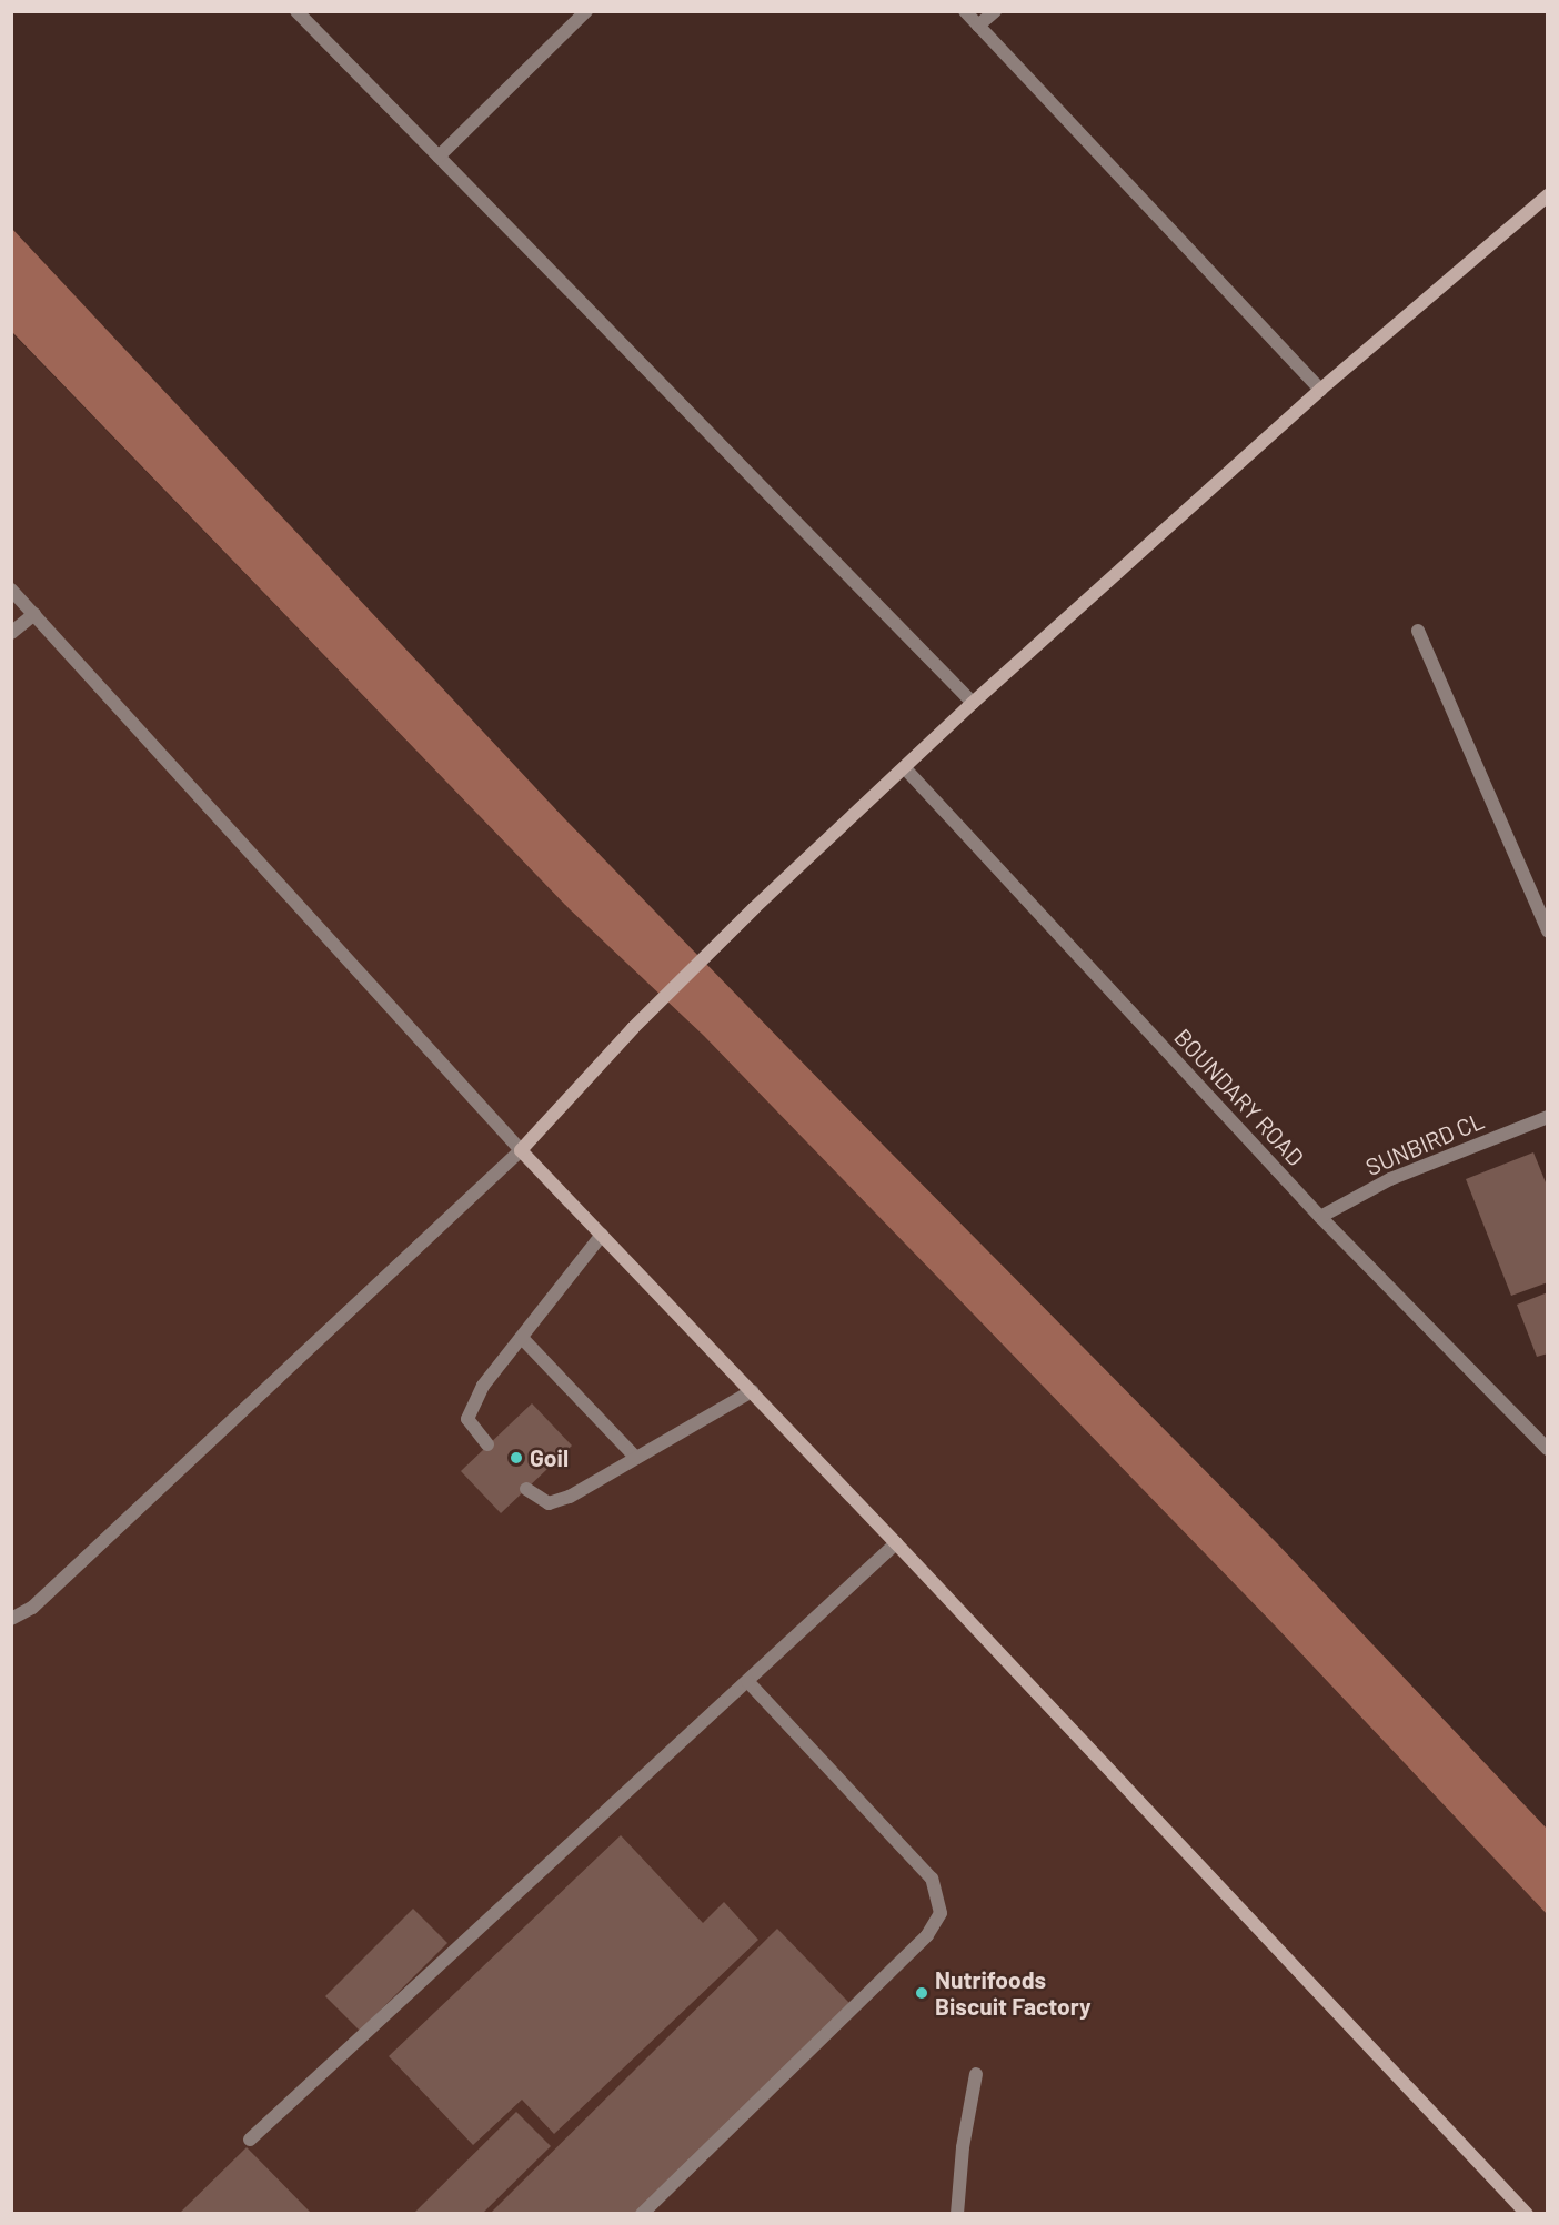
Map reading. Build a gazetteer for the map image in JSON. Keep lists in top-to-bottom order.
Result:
{
  "streets": {
    "street": ["BOUNDARY ROAD", "SUNBIRD CL"]
  },
  "crossings": [
    ["BOUNDARY ROAD", "SUNBIRD CL"]
  ],
  "places": ["Goil", "Nutrifoods Biscuit Factory"]
}
